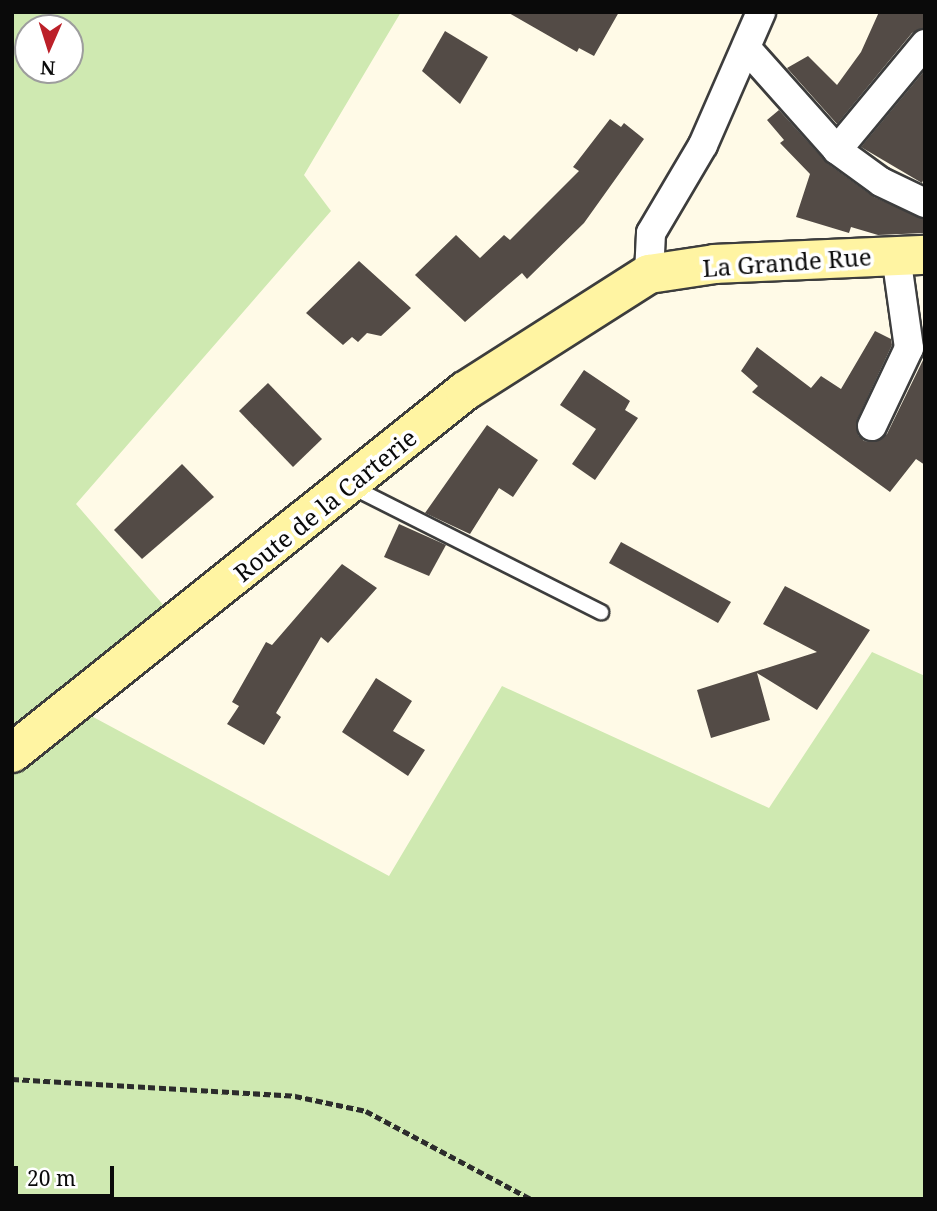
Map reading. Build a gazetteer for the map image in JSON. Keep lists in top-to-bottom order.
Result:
{
  "streets": {
    "street": ["La Grande Rue", "Route de la Carterie"]
  },
  "crossings": [
    ["La Grande Rue", "Route de la Carterie"]
  ],
  "scale_bar": "20 m",
  "north": "bottom"
}
